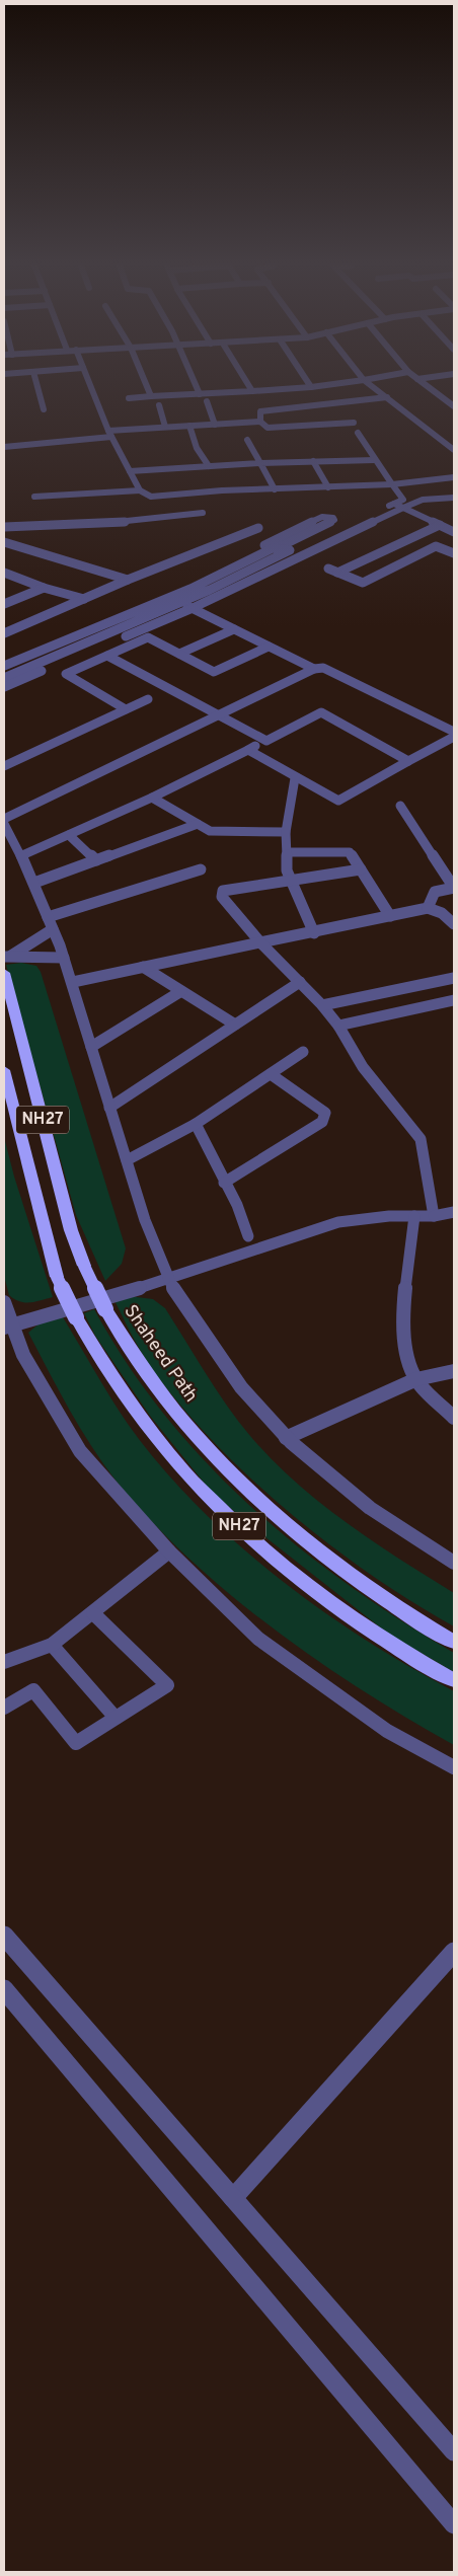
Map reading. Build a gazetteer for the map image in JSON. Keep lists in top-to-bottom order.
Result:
{
  "streets": {
    "highway": ["NH27", "Shaheed Path"]
  }
}
